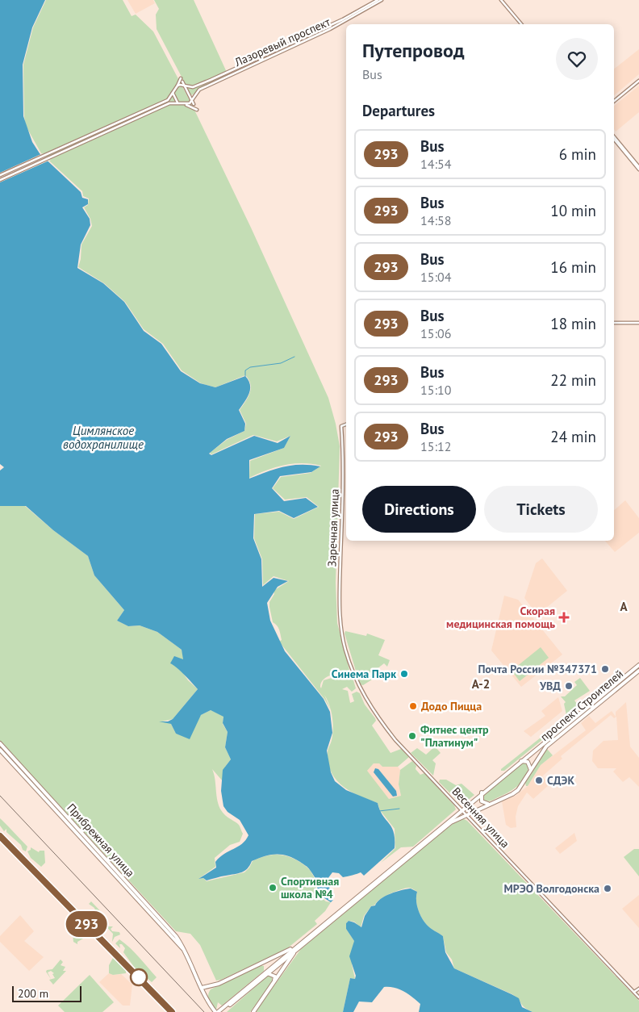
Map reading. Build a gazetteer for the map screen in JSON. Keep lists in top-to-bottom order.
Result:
{
  "streets": {
    "main road": ["проспект Строителей", "Прибрежная улица"],
    "street": ["Лазоревый проспект", "Заречная улица", "Весенняя улица"]
  },
  "crossings": [
    ["Заречная улица", "Весенняя улица"],
    ["проспект Строителей", "Весенняя улица"]
  ],
  "districts": ["А", "А-2"],
  "water": ["Цимлянское водохранилище"],
  "places": {
    "health": ["Скорая медицинская помощь"],
    "other": [
      "Почта России №347371",
      "Синема Парк",
      "УВД",
      "Додо Пицца",
      "Фитнес центр \"Платинум\"",
      "СДЭК",
      "Спортивная школа №4",
      "МРЭО Волгодонска"
    ]
  },
  "lines": ["bus line 293"],
  "scale_bar": "200 m",
  "page": {
    "on_map": "293",
    "heading": [
      ["Путепровод", "Bus"],
      "Departures"
    ],
    "list": [
      {
        "mark": "293",
        "name": "Bus",
        "note": "14:54",
        "value": "6 min"
      },
      {
        "mark": "293",
        "name": "Bus",
        "note": "14:58",
        "value": "10 min"
      },
      {
        "mark": "293",
        "name": "Bus",
        "note": "15:04",
        "value": "16 min"
      },
      {
        "mark": "293",
        "name": "Bus",
        "note": "15:06",
        "value": "18 min"
      },
      {
        "mark": "293",
        "name": "Bus",
        "note": "15:10",
        "value": "22 min"
      },
      {
        "mark": "293",
        "name": "Bus",
        "note": "15:12",
        "value": "24 min"
      }
    ],
    "buttons": ["Directions", "Tickets"],
    "scale": "200 m"
  }
}
